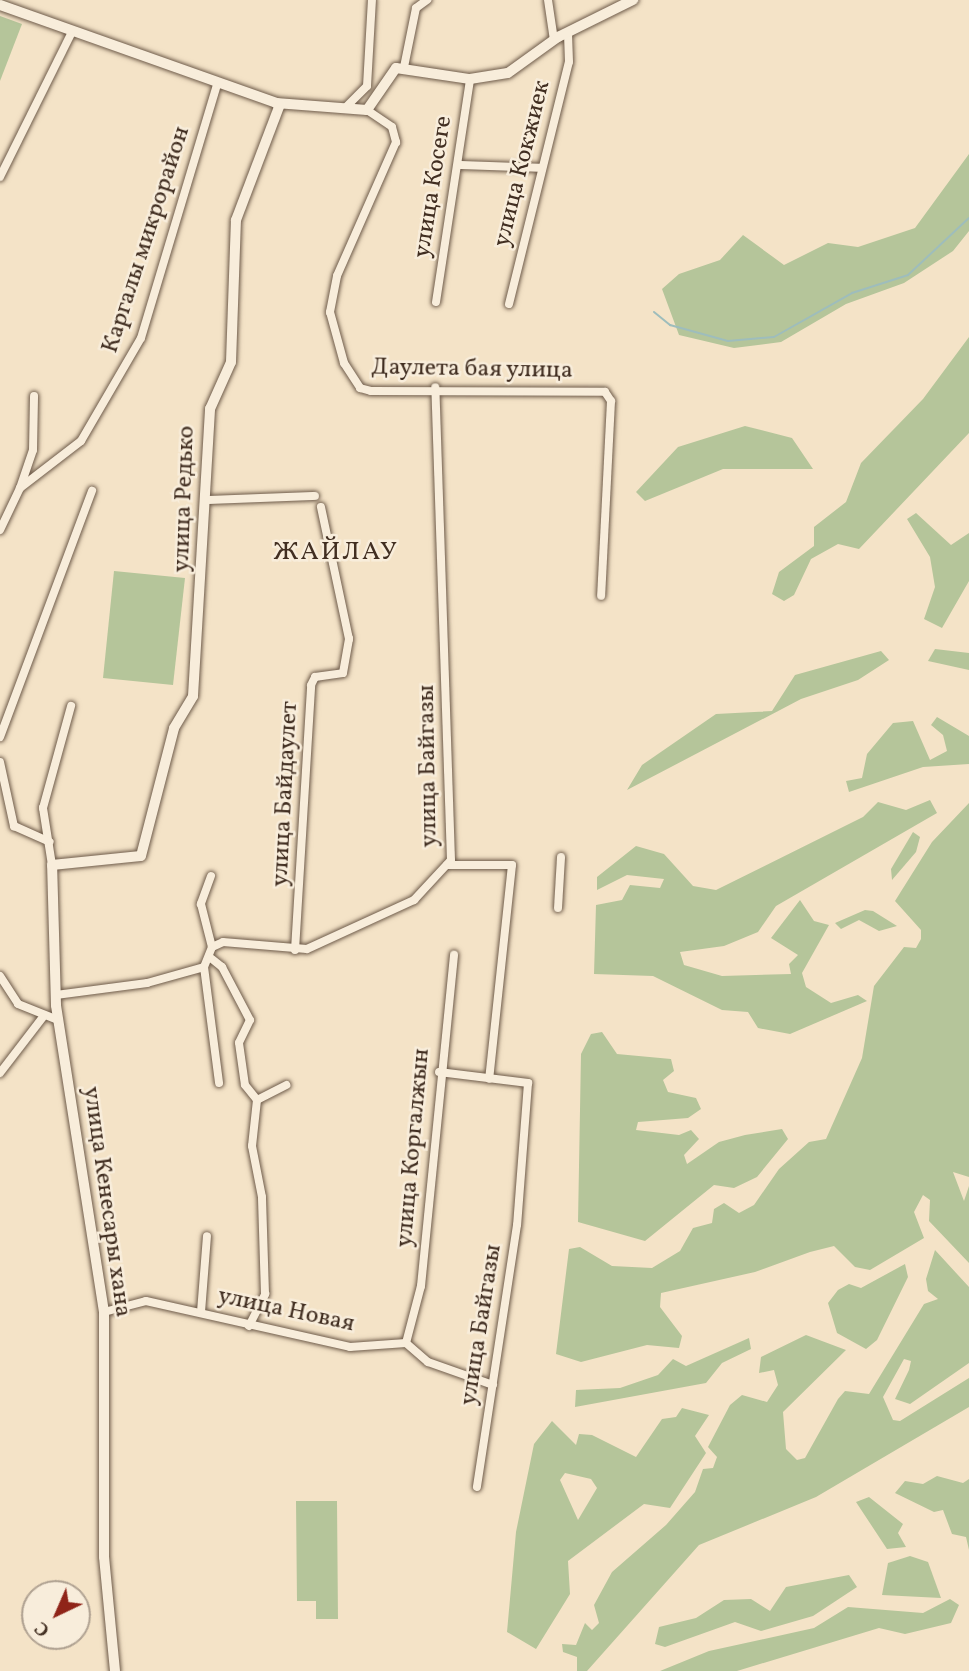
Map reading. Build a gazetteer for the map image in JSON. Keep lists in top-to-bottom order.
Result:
{
  "streets": {
    "street": [
      "улица Кокжиек",
      "улица Косеге",
      "Каргалы микрорайон",
      "Даулета бая улица",
      "улица Редько",
      "улица Байгазы",
      "улица Байдаулет",
      "улица Коргалжын",
      "улица Кенесары хана",
      "улица Новая"
    ]
  },
  "crossings": [
    ["Даулета бая улица", "улица Байгазы"],
    ["улица Редько", "улица Кенесары хана"],
    ["улица Байгазы", "улица Коргалжын"],
    ["улица Коргалжын", "улица Новая"],
    ["улица Кенесары хана", "улица Новая"]
  ],
  "districts": ["ЖАЙЛАУ"],
  "north": "bottom left"
}
